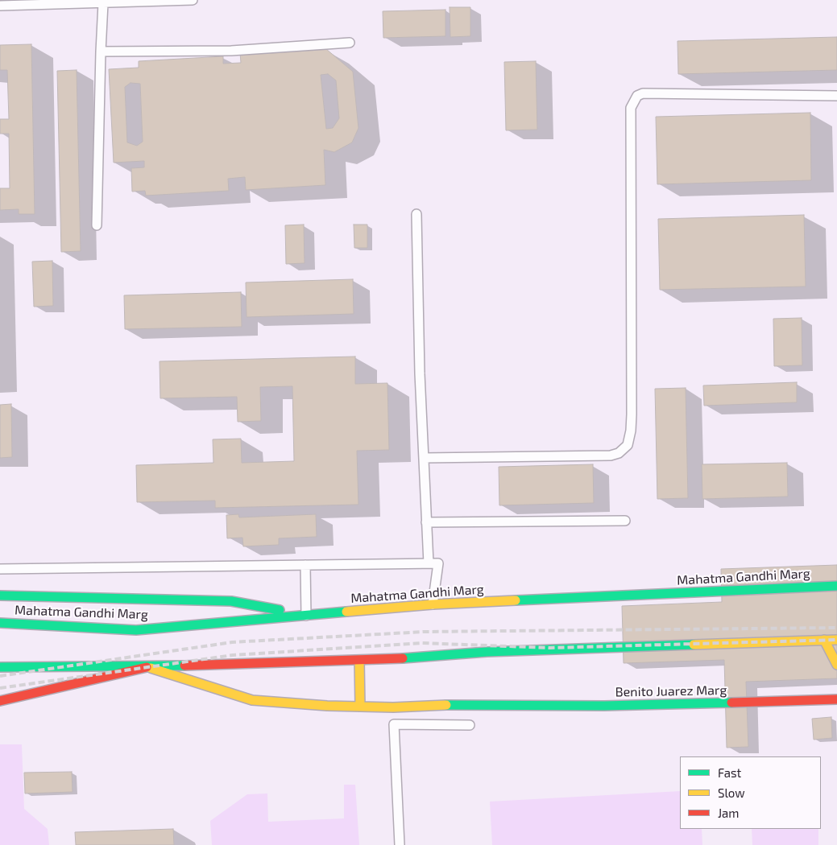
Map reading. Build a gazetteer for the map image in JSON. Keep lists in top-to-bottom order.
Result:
{
  "streets": {
    "main road": ["Mahatma Gandhi Marg", "Benito Juarez Marg"]
  },
  "legend": ["Fast", "Slow", "Jam"]
}
